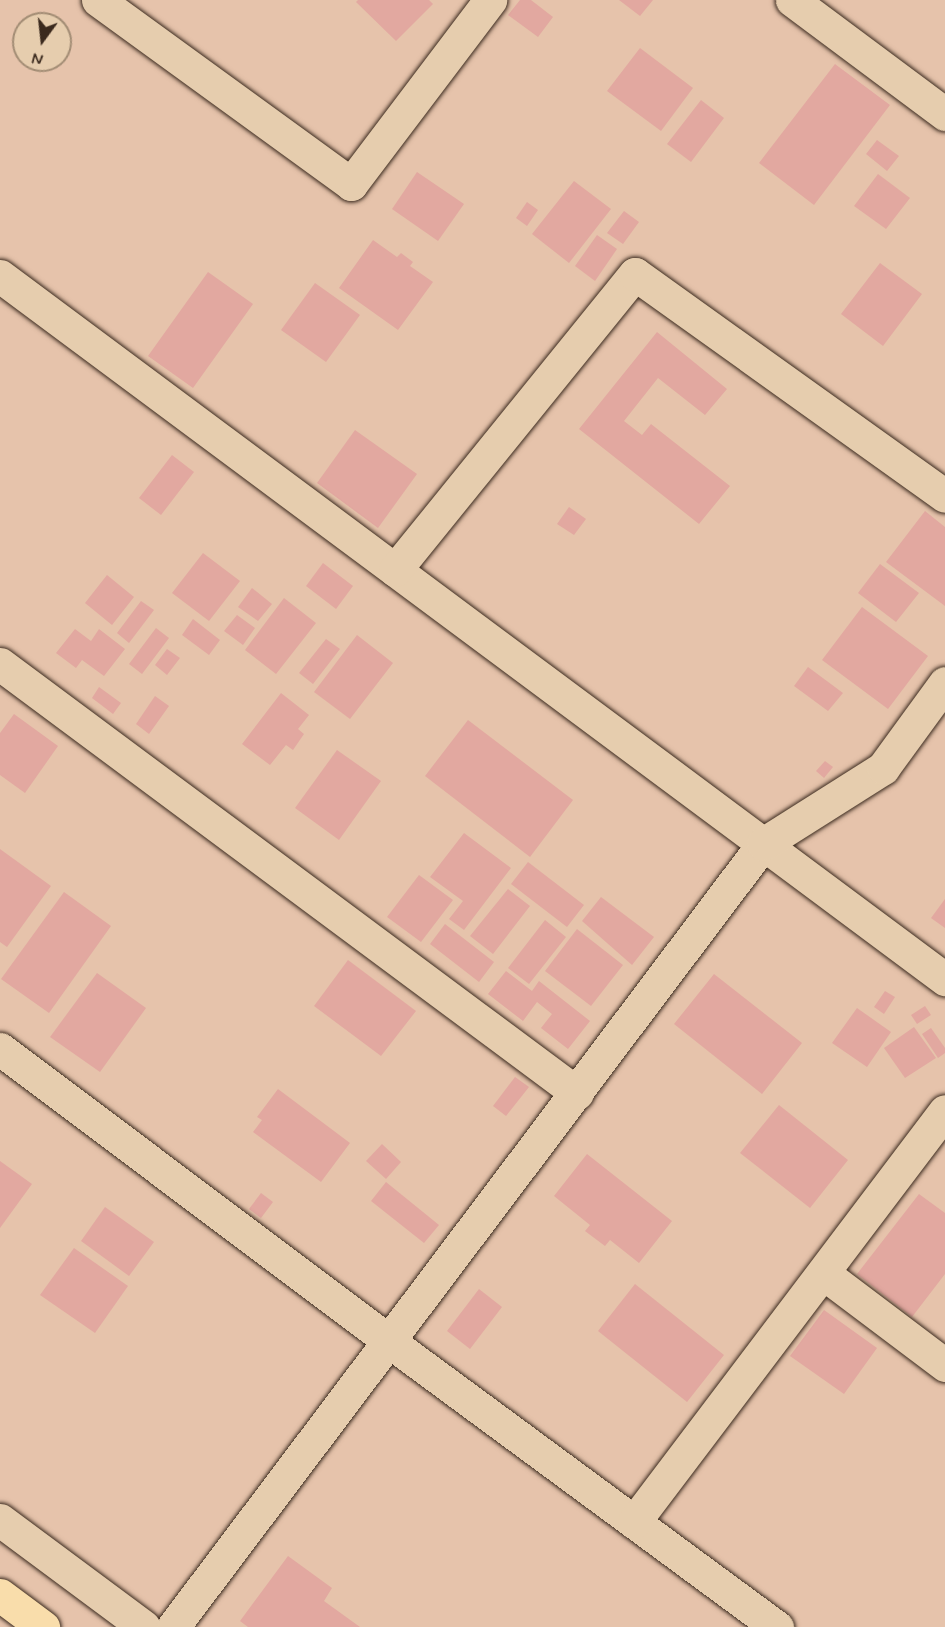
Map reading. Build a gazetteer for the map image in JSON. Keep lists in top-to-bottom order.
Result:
{
  "north": "bottom"
}
